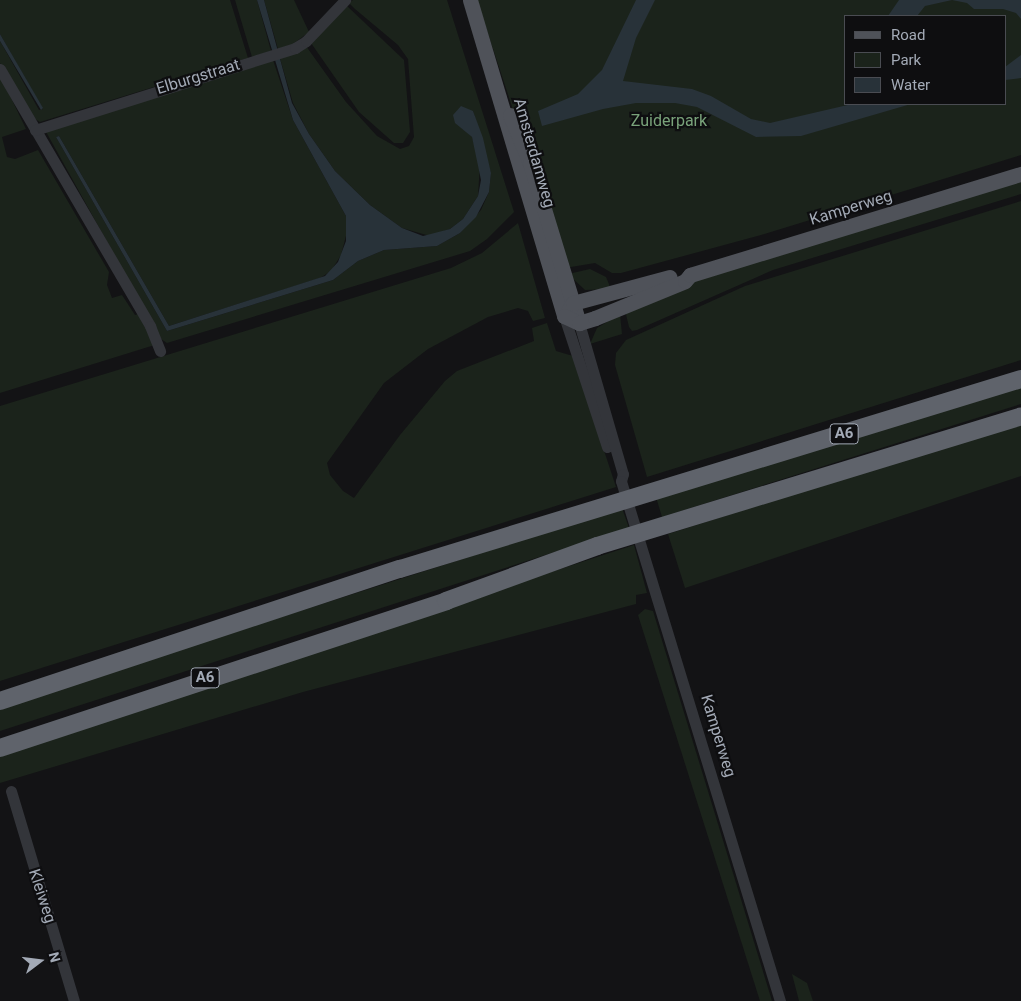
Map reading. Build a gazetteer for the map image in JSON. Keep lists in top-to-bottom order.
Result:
{
  "streets": {
    "highway": ["A6"],
    "main road": ["Amsterdamweg", "Kamperweg"],
    "street": ["Elburgstraat", "Kleiweg"]
  },
  "crossings": [
    ["Amsterdamweg", "Kamperweg"]
  ],
  "parks": ["Zuiderpark"],
  "legend": ["Road", "Park", "Water"],
  "north": "right"
}
